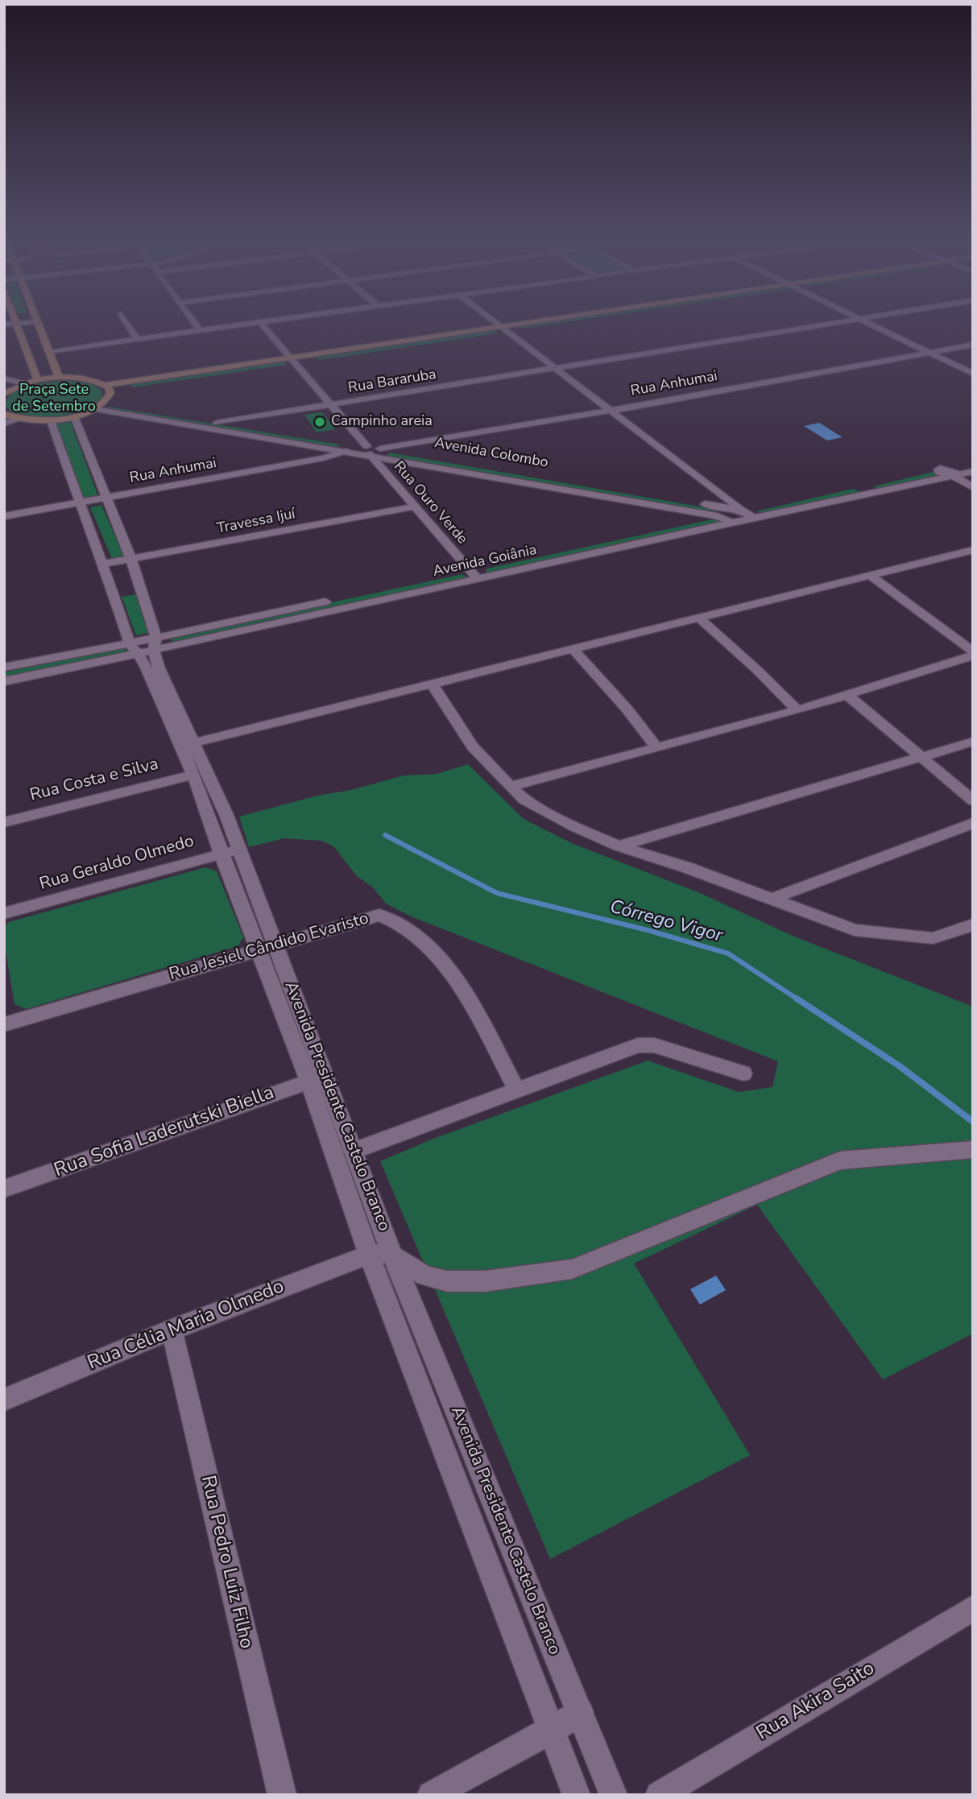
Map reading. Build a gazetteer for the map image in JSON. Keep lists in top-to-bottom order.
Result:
{
  "streets": {
    "street": [
      "Rua Bararuba",
      "Rua Anhumai",
      "Avenida Colombo",
      "Rua Ouro Verde",
      "Travessa Ijuí",
      "Avenida Goiânia",
      "Rua Costa e Silva",
      "Rua Geraldo Olmedo",
      "Rua Jesiel Cândido Evaristo",
      "Avenida Presidente Castelo Branco",
      "Rua Sofia Laderutski Biella",
      "Rua Célia Maria Olmedo",
      "Rua Pedro Luiz Filho",
      "Rua Akira Saito"
    ]
  },
  "crossings": [
    ["Rua Bararuba", "Avenida Colombo"],
    ["Rua Bararuba", "Rua Ouro Verde"],
    ["Rua Anhumai", "Avenida Colombo"],
    ["Rua Anhumai", "Avenida Presidente Castelo Branco"],
    ["Avenida Colombo", "Rua Ouro Verde"],
    ["Avenida Colombo", "Avenida Goiânia"],
    ["Rua Ouro Verde", "Travessa Ijuí"],
    ["Rua Ouro Verde", "Avenida Goiânia"],
    ["Travessa Ijuí", "Avenida Presidente Castelo Branco"],
    ["Avenida Goiânia", "Avenida Presidente Castelo Branco"],
    ["Rua Costa e Silva", "Avenida Presidente Castelo Branco"],
    ["Rua Geraldo Olmedo", "Avenida Presidente Castelo Branco"],
    ["Rua Jesiel Cândido Evaristo", "Avenida Presidente Castelo Branco"],
    ["Avenida Presidente Castelo Branco", "Rua Sofia Laderutski Biella"],
    ["Avenida Presidente Castelo Branco", "Rua Célia Maria Olmedo"],
    ["Rua Célia Maria Olmedo", "Rua Pedro Luiz Filho"]
  ],
  "water": ["Córrego Vigor"],
  "parks": ["Praça Sete de Setembro"],
  "places": ["Campinho areia"]
}
